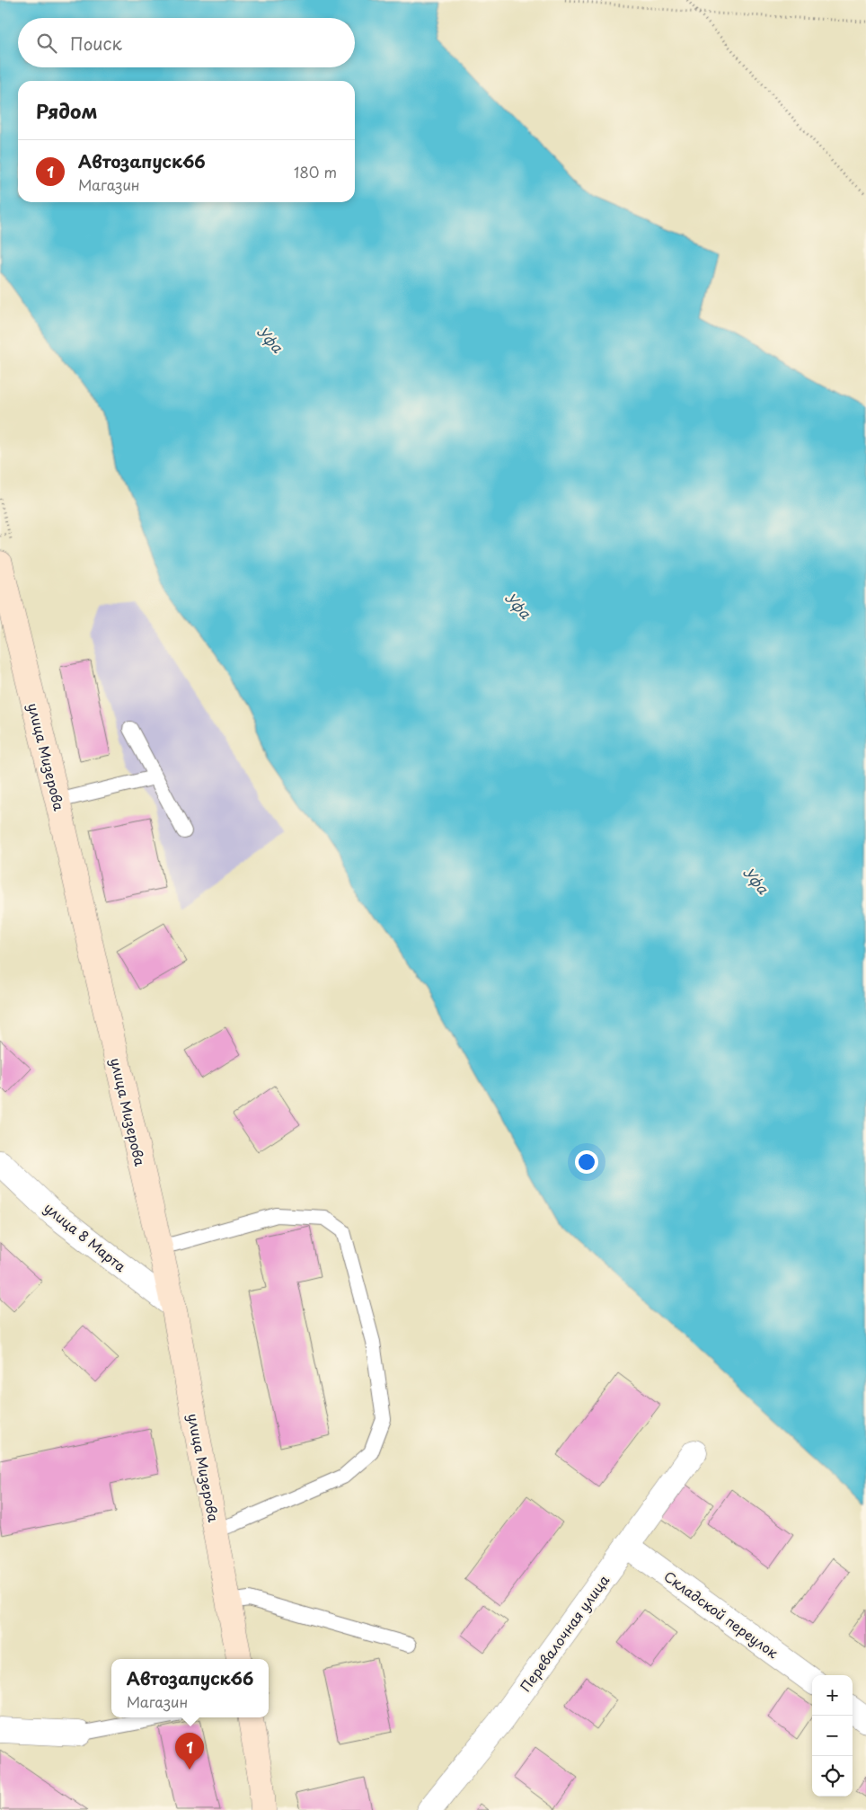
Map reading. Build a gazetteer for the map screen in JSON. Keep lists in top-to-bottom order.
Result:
{
  "streets": {
    "street": [
      "улица Мизерова",
      "улица 8 Марта",
      "Складской переулок",
      "Перевалочная улица"
    ]
  },
  "crossings": [
    ["улица Мизерова", "улица 8 Марта"],
    ["Складской переулок", "Перевалочная улица"]
  ],
  "water": ["Уфа"],
  "page": {
    "search": "Поиск",
    "heading": "Рядом",
    "list": [
      {
        "mark": "1",
        "name": "Автозапуск66",
        "note": "Магазин",
        "value": "180 m"
      }
    ],
    "popup": ["Автозапуск66", "Магазин"],
    "map_buttons": ["+", "−"],
    "pins": "1"
  }
}
